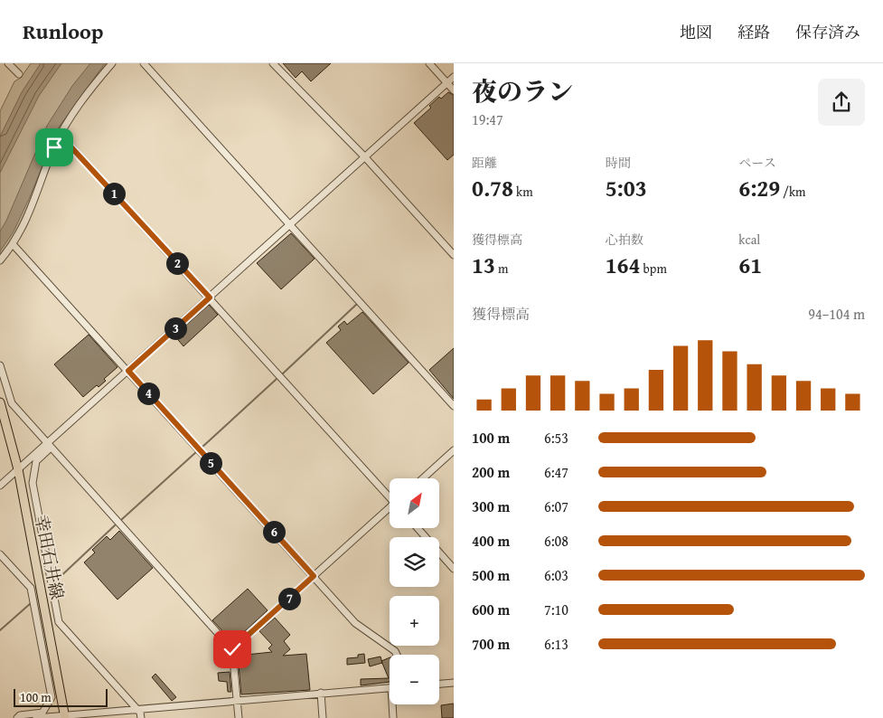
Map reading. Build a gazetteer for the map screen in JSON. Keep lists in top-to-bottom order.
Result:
{
  "streets": {
    "main road": ["幸田石井線"]
  },
  "scale_bar": "100 m",
  "north": "top right",
  "page": {
    "header": "Runloop",
    "nav": ["地図", "経路", "保存済み"],
    "heading": ["夜のラン", "19:47"],
    "stats": [
      ["距離", "0.78 km"],
      ["時間", "5:03"],
      ["ペース", "6:29 /km"],
      ["獲得標高", "13 m"],
      ["心拍数", "164 bpm"],
      ["kcal", "61"]
    ],
    "pins": [
      "1",
      "2",
      "3",
      "4",
      "5",
      "6",
      "7"
    ],
    "chart": ["獲得標高", "94–104 m"],
    "list": [
      {
        "name": "100 m",
        "note": "6:53"
      },
      {
        "name": "200 m",
        "note": "6:47"
      },
      {
        "name": "300 m",
        "note": "6:07"
      },
      {
        "name": "400 m",
        "note": "6:08"
      },
      {
        "name": "500 m",
        "note": "6:03"
      },
      {
        "name": "600 m",
        "note": "7:10"
      },
      {
        "name": "700 m",
        "note": "6:13"
      }
    ],
    "map_buttons": ["+", "−"],
    "scale": "100 m"
  }
}
